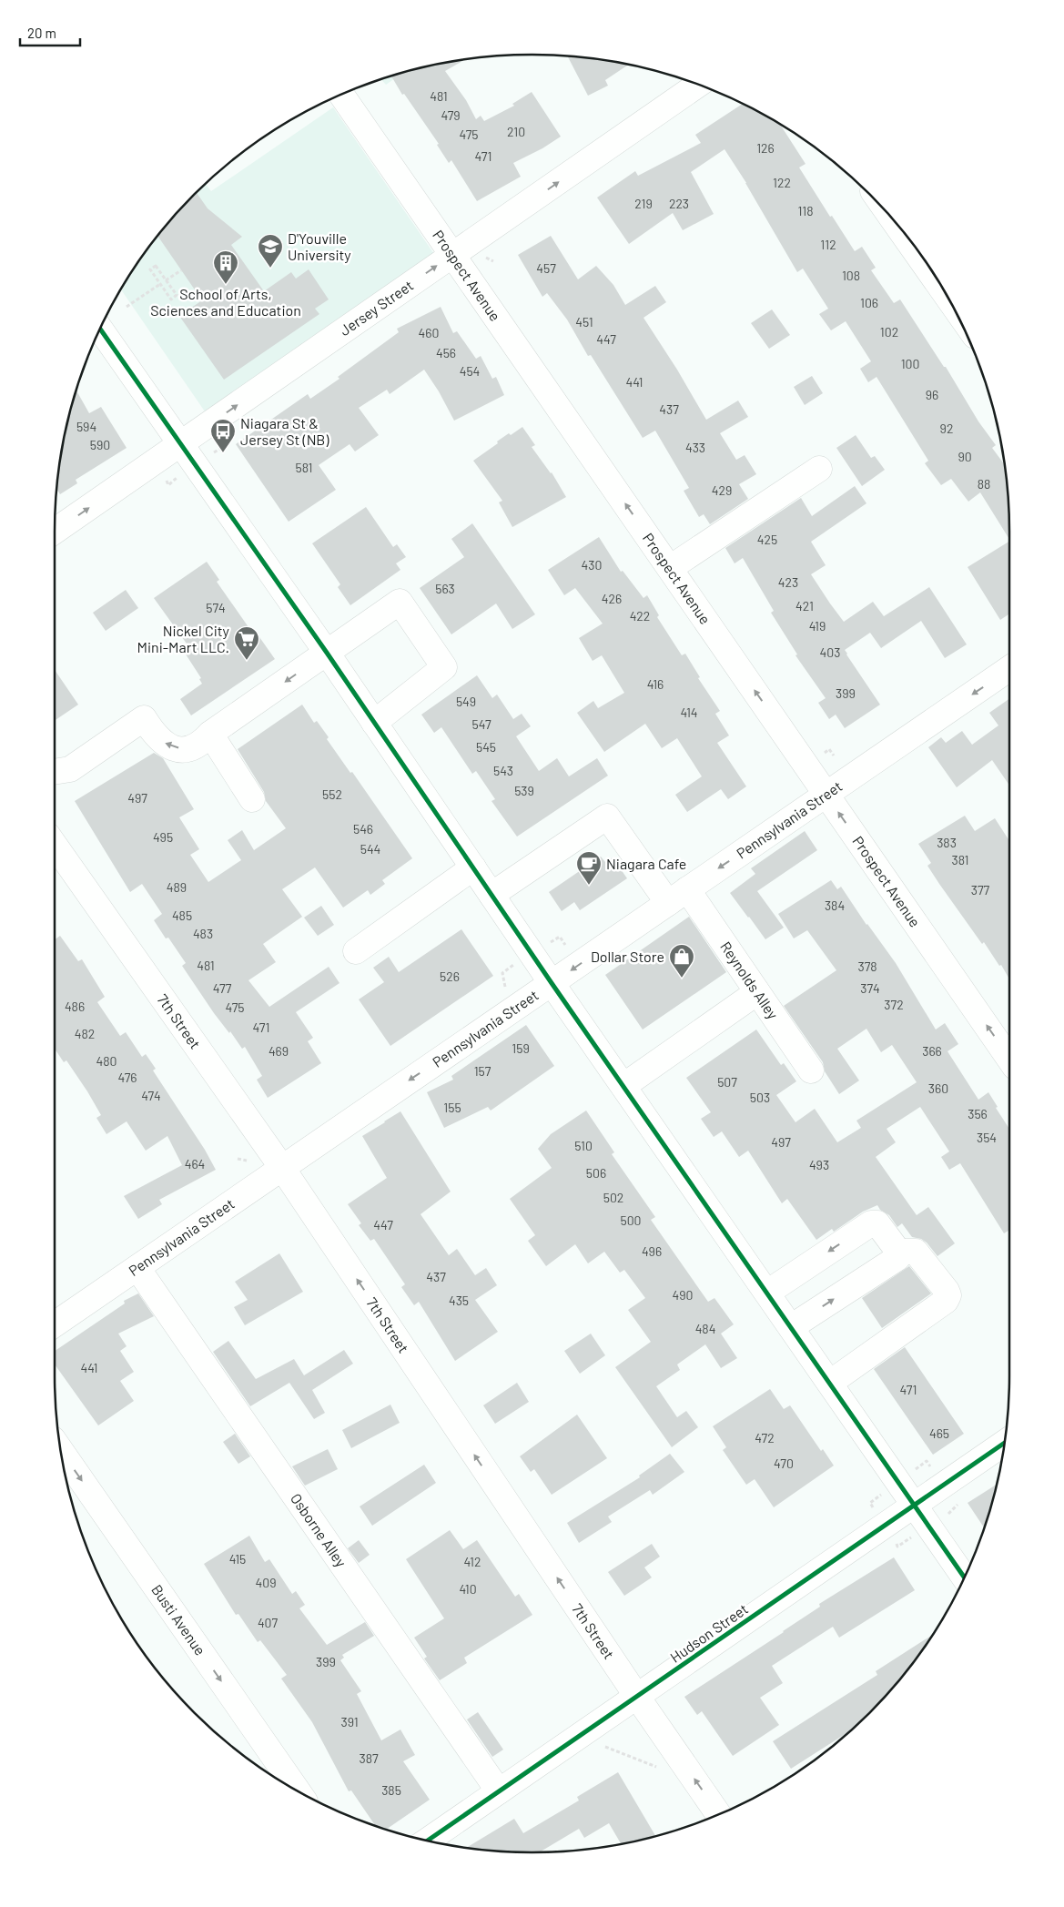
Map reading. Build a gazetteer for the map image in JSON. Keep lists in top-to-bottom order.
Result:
{
  "streets": {
    "street": [
      "Prospect Avenue",
      "Jersey Street",
      "Pennsylvania Street",
      "Reynolds Alley",
      "7th Street",
      "Osborne Alley",
      "Busti Avenue",
      "Hudson Street"
    ]
  },
  "crossings": [
    ["Prospect Avenue", "Jersey Street"],
    ["Prospect Avenue", "Pennsylvania Street"],
    ["Pennsylvania Street", "Reynolds Alley"],
    ["Pennsylvania Street", "7th Street"],
    ["Pennsylvania Street", "Osborne Alley"],
    ["7th Street", "Hudson Street"],
    ["Osborne Alley", "Hudson Street"]
  ],
  "one_way": [
    "Prospect Avenue",
    "Jersey Street",
    "7th Street",
    "Busti Avenue"
  ],
  "places": {
    "school or university": ["D'Youville University"],
    "building": ["School of Arts, Sciences and Education"],
    "bus stop": ["Niagara St & Jersey St (NB)"],
    "supermarket": ["Nickel City Mini-Mart LLC."],
    "cafe": ["Niagara Cafe"],
    "shop": ["Dollar Store"]
  },
  "house_numbers": [
    "481",
    "479",
    "210",
    "475",
    "126",
    "471",
    "122",
    "219",
    "223",
    "118",
    "112",
    "457",
    "108",
    "106",
    "451",
    "102",
    "460",
    "447",
    "456",
    "100",
    "454",
    "441",
    "96",
    "437",
    "594",
    "92",
    "590",
    "433",
    "90",
    "581",
    "88",
    "429",
    "425",
    "430",
    "423",
    "563",
    "426",
    "421",
    "574",
    "422",
    "419",
    "403",
    "416",
    "399",
    "549",
    "414",
    "547",
    "545",
    "543",
    "539",
    "552",
    "497",
    "546",
    "495",
    "383",
    "544",
    "381",
    "489",
    "377",
    "384",
    "485",
    "483",
    "481",
    "378",
    "526",
    "477",
    "374",
    "372",
    "486",
    "475",
    "471",
    "482",
    "159",
    "469",
    "366",
    "480",
    "157",
    "476",
    "507",
    "360",
    "474",
    "503",
    "155",
    "356",
    "354",
    "497",
    "510",
    "464",
    "493",
    "506",
    "502",
    "500",
    "447",
    "496",
    "437",
    "490",
    "435",
    "484",
    "441",
    "471",
    "465",
    "472",
    "470",
    "415",
    "412",
    "409",
    "410",
    "407",
    "399",
    "391",
    "387",
    "385"
  ],
  "scale_bar": "20 m"
}
